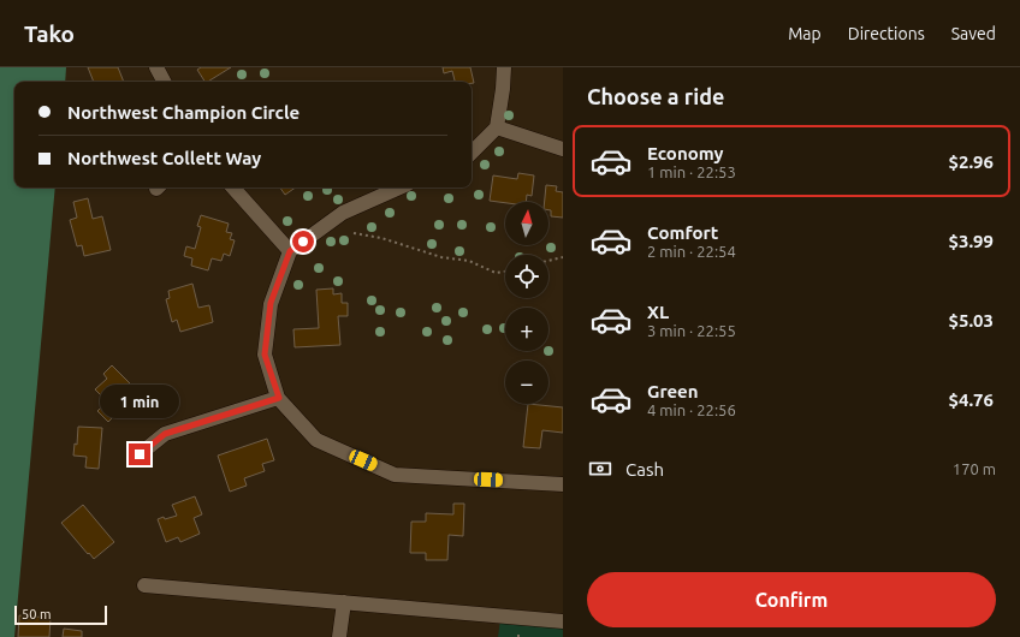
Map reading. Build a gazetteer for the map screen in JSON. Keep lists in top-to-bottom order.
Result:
{
  "scale_bar": "50 m",
  "north": "top",
  "page": {
    "header": "Tako",
    "nav": ["Map", "Directions", "Saved"],
    "heading": "Choose a ride",
    "banner": ["Northwest Champion Circle", "Northwest Collett Way"],
    "list": [
      {
        "name": "Economy",
        "note": "1 min · 22:53",
        "value": "$2.96"
      },
      {
        "name": "Comfort",
        "note": "2 min · 22:54",
        "value": "$3.99"
      },
      {
        "name": "XL",
        "note": "3 min · 22:55",
        "value": "$5.03"
      },
      {
        "name": "Green",
        "note": "4 min · 22:56",
        "value": "$4.76"
      }
    ],
    "map_buttons": ["+", "−"],
    "bubble": "1 min",
    "pay": ["Cash", "170 m"],
    "buttons": "Confirm",
    "scale": "50 m"
  }
}
